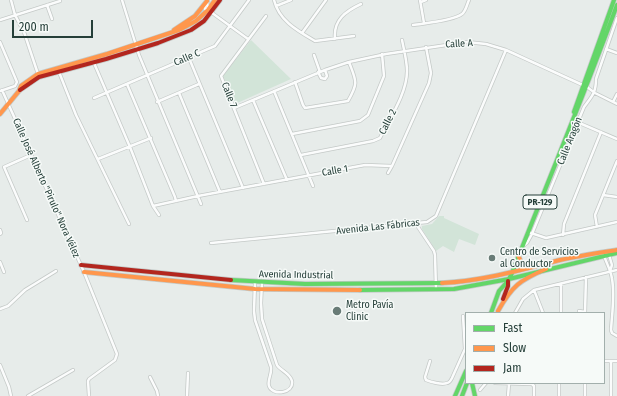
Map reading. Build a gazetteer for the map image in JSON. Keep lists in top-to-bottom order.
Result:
{
  "streets": {
    "main road": ["PR-129", "Avenida Industrial"],
    "street": [
      "Calle A",
      "Calle C",
      "Calle 7",
      "Calle 2",
      "Calle Aragón",
      "Calle 1",
      "Calle José Alberto \"Pirulo\" Nora Vélez",
      "Avenida Las Fábricas"
    ]
  },
  "crossings": [
    ["Calle A", "Calle 7"],
    ["Calle A", "Calle 2"],
    ["Calle A", "Calle Aragón"],
    ["Calle A", "PR-129"],
    ["Calle A", "Avenida Las Fábricas"],
    ["Calle 7", "Calle 1"],
    ["Calle Aragón", "PR-129"],
    ["Calle José Alberto \"Pirulo\" Nora Vélez", "Avenida Industrial"],
    ["PR-129", "Avenida Industrial"]
  ],
  "places": ["Centro de Servicios al Conductor", "Metro Pavía Clinic"],
  "legend": ["Fast", "Slow", "Jam"],
  "scale_bar": "200 m"
}
